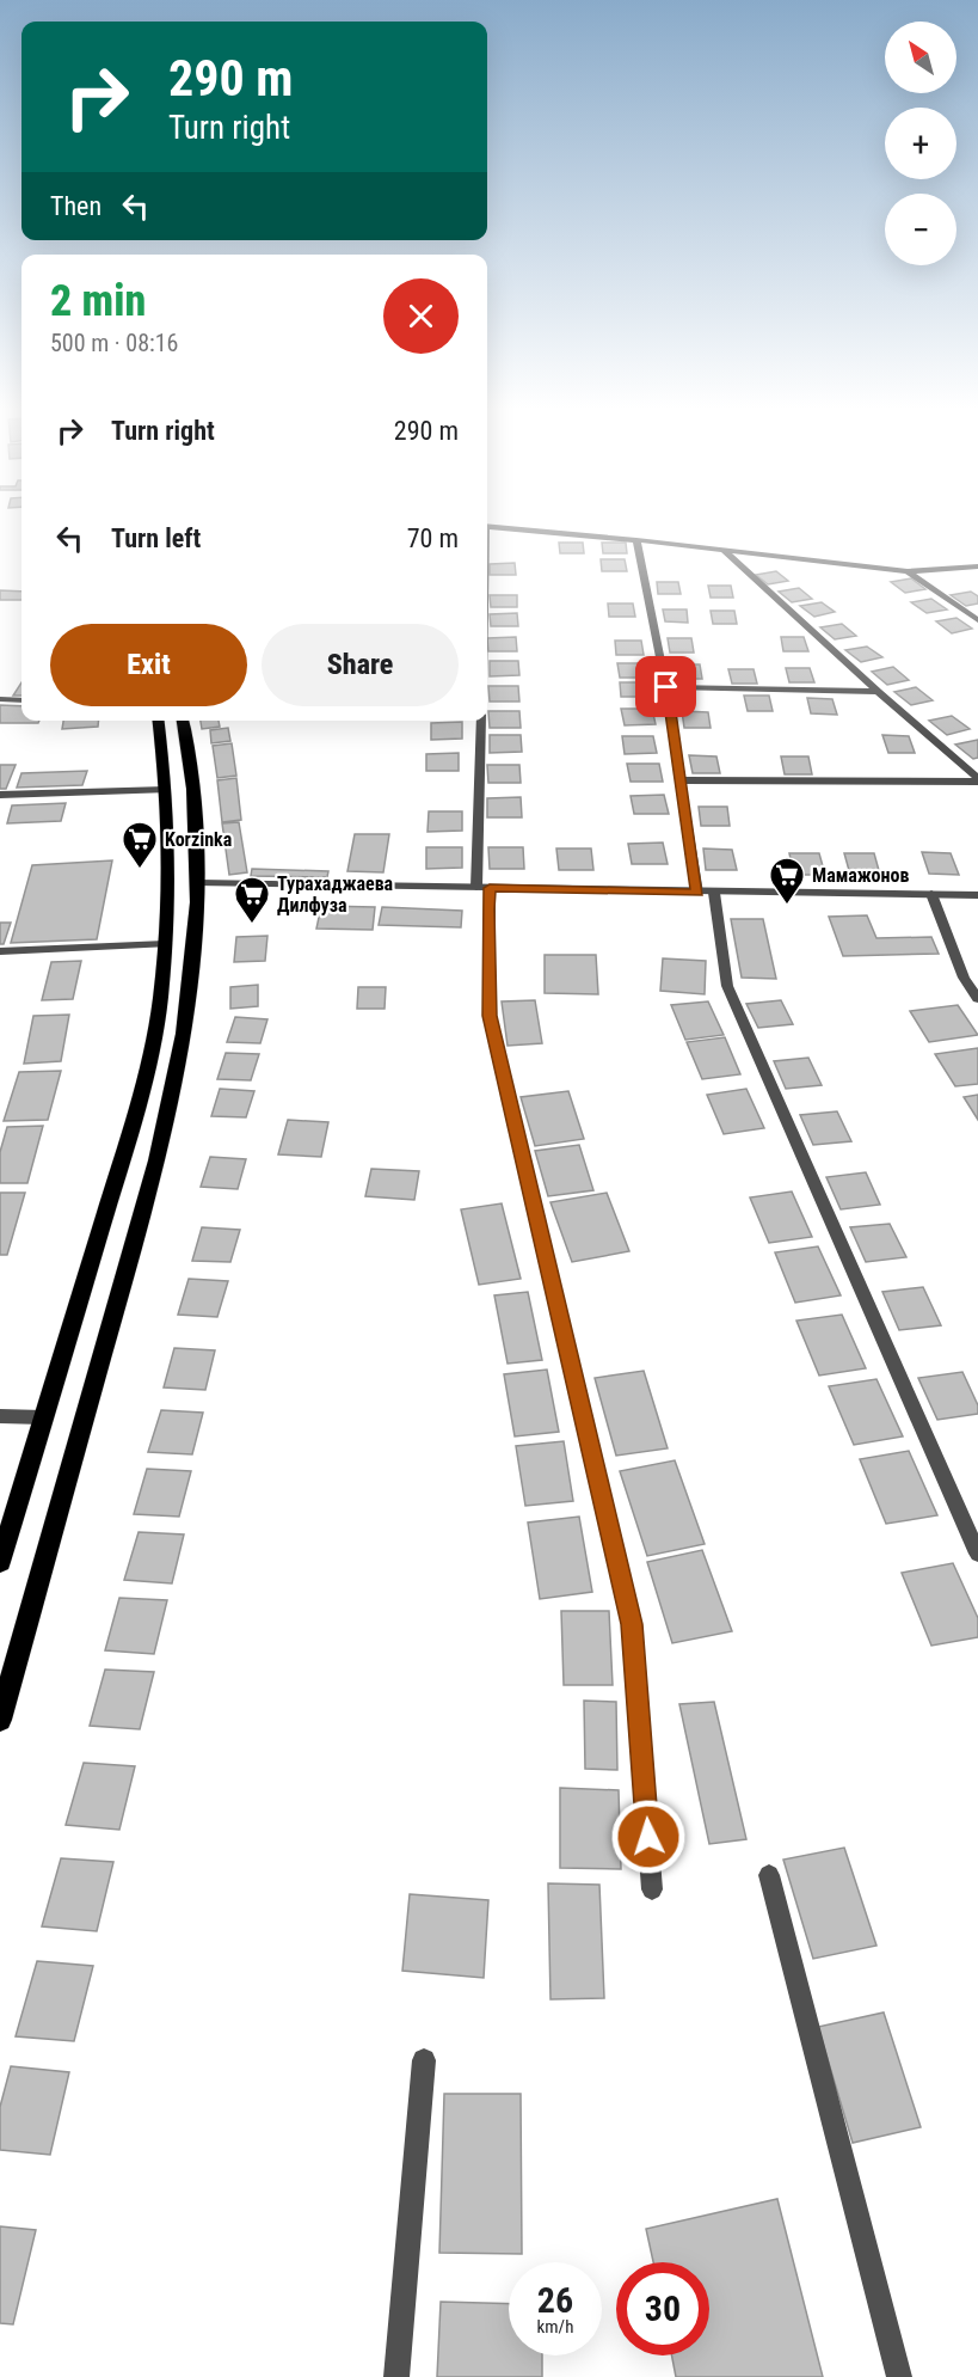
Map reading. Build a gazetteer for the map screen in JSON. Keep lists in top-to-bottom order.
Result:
{
  "places": {
    "supermarket": ["Korzinka", "Мамажонов", "Турахаджаева Дилфуза"]
  },
  "north": "top left",
  "page": {
    "map_buttons": ["+", "−"],
    "turn": ["290 m", "Turn right"],
    "then": "Then",
    "heading": ["2 min", "500 m · 08:16"],
    "list": [
      {
        "name": "Turn right",
        "value": "290 m"
      },
      {
        "name": "Turn left",
        "value": "70 m"
      }
    ],
    "buttons": ["Exit", "Share"],
    "speed": "26 km/h",
    "limit": "30"
  }
}
